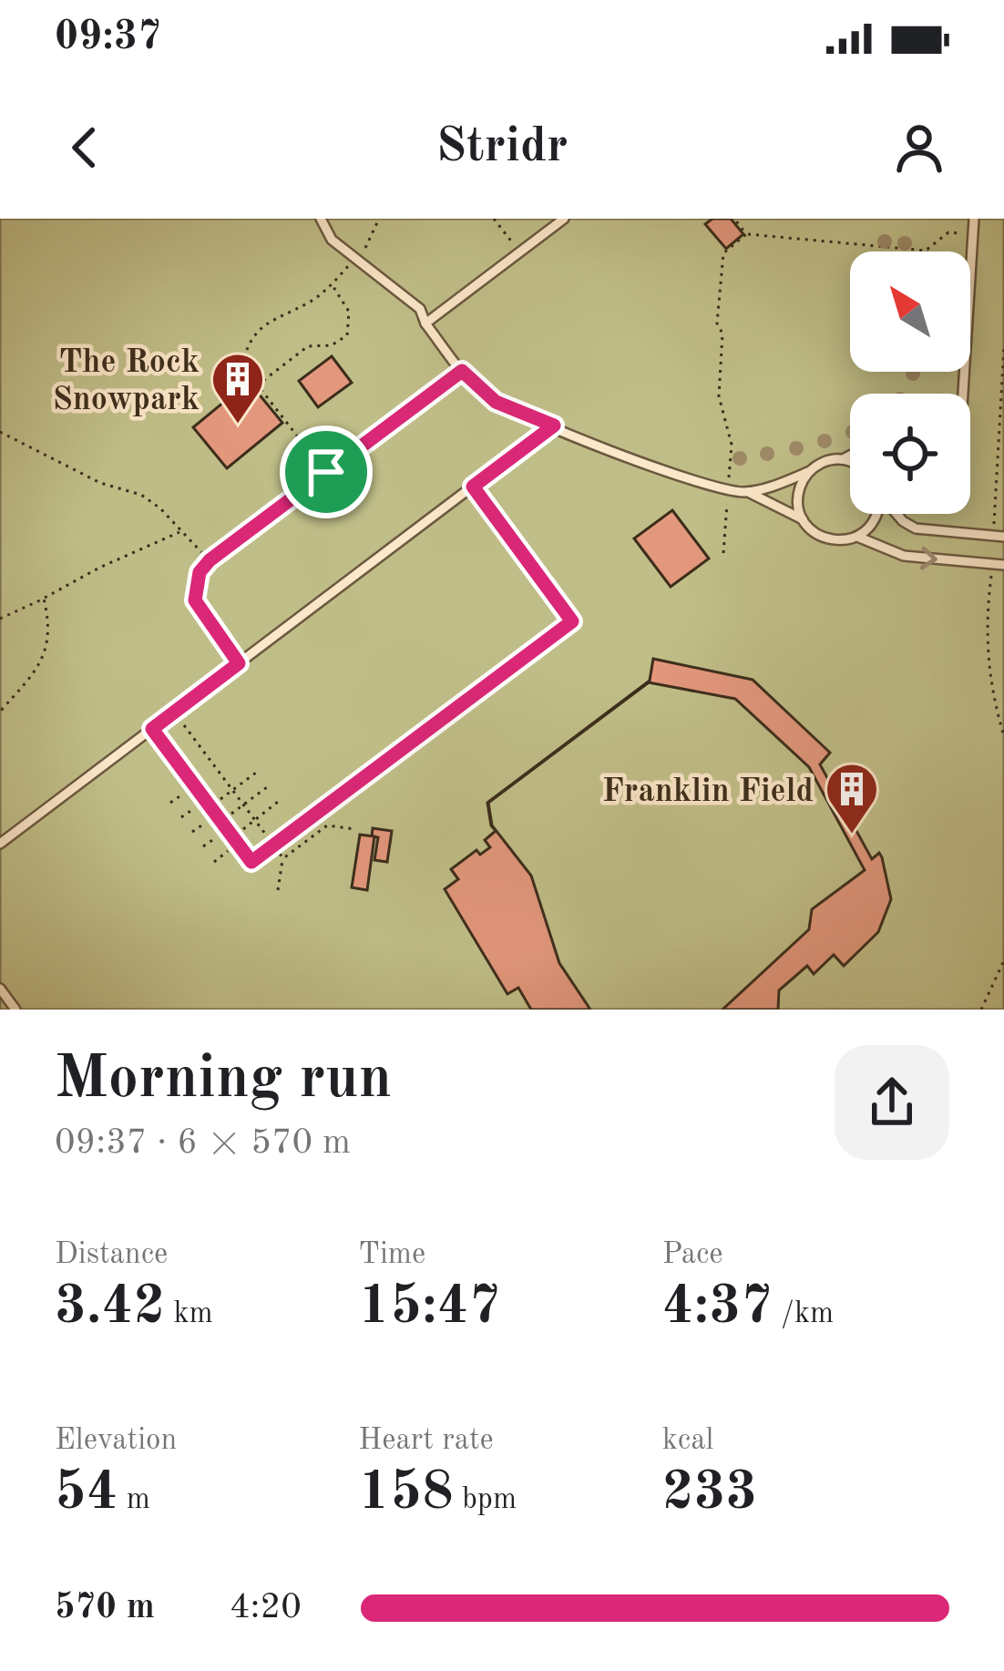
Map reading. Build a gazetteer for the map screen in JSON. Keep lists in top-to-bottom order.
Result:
{
  "places": {
    "building": ["The Rock Snowpark", "Franklin Field"]
  },
  "north": "top left",
  "page": {
    "status": "09:37",
    "header": "Stridr",
    "heading": ["Morning run", "09:37 · 6 × 570 m"],
    "stats": [
      ["Distance", "3.42 km"],
      ["Time", "15:47"],
      ["Pace", "4:37 /km"],
      ["Elevation", "54 m"],
      ["Heart rate", "158 bpm"],
      ["kcal", "233"]
    ],
    "list": [
      {
        "name": "570 m",
        "note": "4:20"
      }
    ]
  }
}
